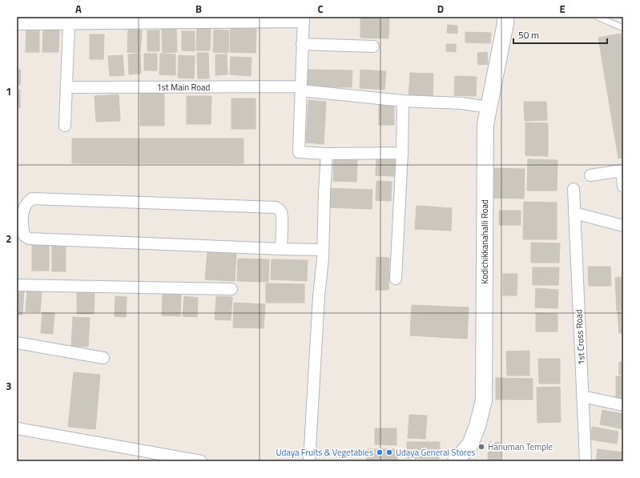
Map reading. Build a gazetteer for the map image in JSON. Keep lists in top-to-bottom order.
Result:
{
  "streets": {
    "street": ["1st Main Road", "Kodichikkanahalli Road", "1st Cross Road"]
  },
  "crossings": [
    ["1st Main Road", "Kodichikkanahalli Road"]
  ],
  "places": ["Hanuman Temple", "Udaya Fruits & Vegetables", "Udaya General Stores"],
  "scale_bar": "50 m",
  "grid": {
    "columns": [
      "A",
      "B",
      "C",
      "D",
      "E"
    ],
    "rows": ["1", "2", "3"]
  }
}
